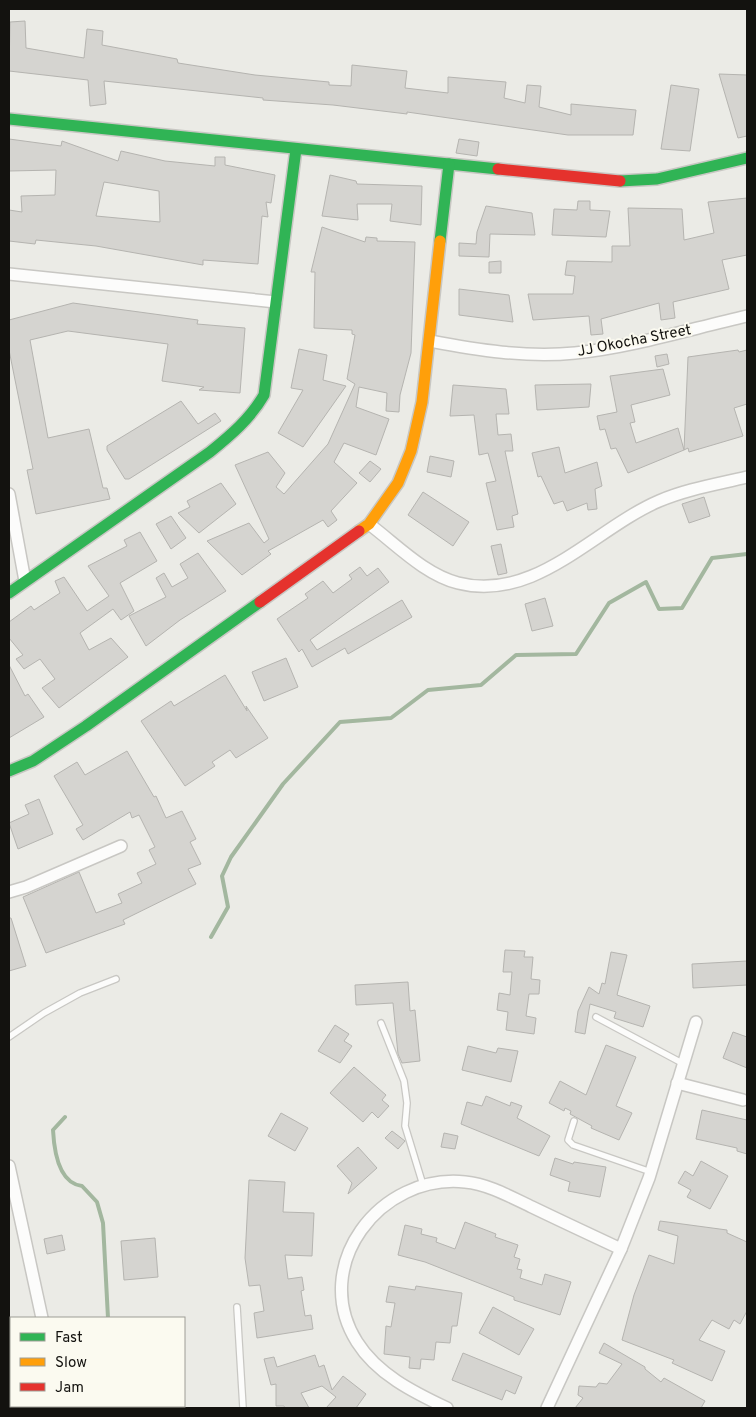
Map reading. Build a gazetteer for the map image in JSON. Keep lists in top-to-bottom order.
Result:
{
  "streets": {
    "street": ["JJ Okocha Street"]
  },
  "legend": ["Fast", "Slow", "Jam"]
}
